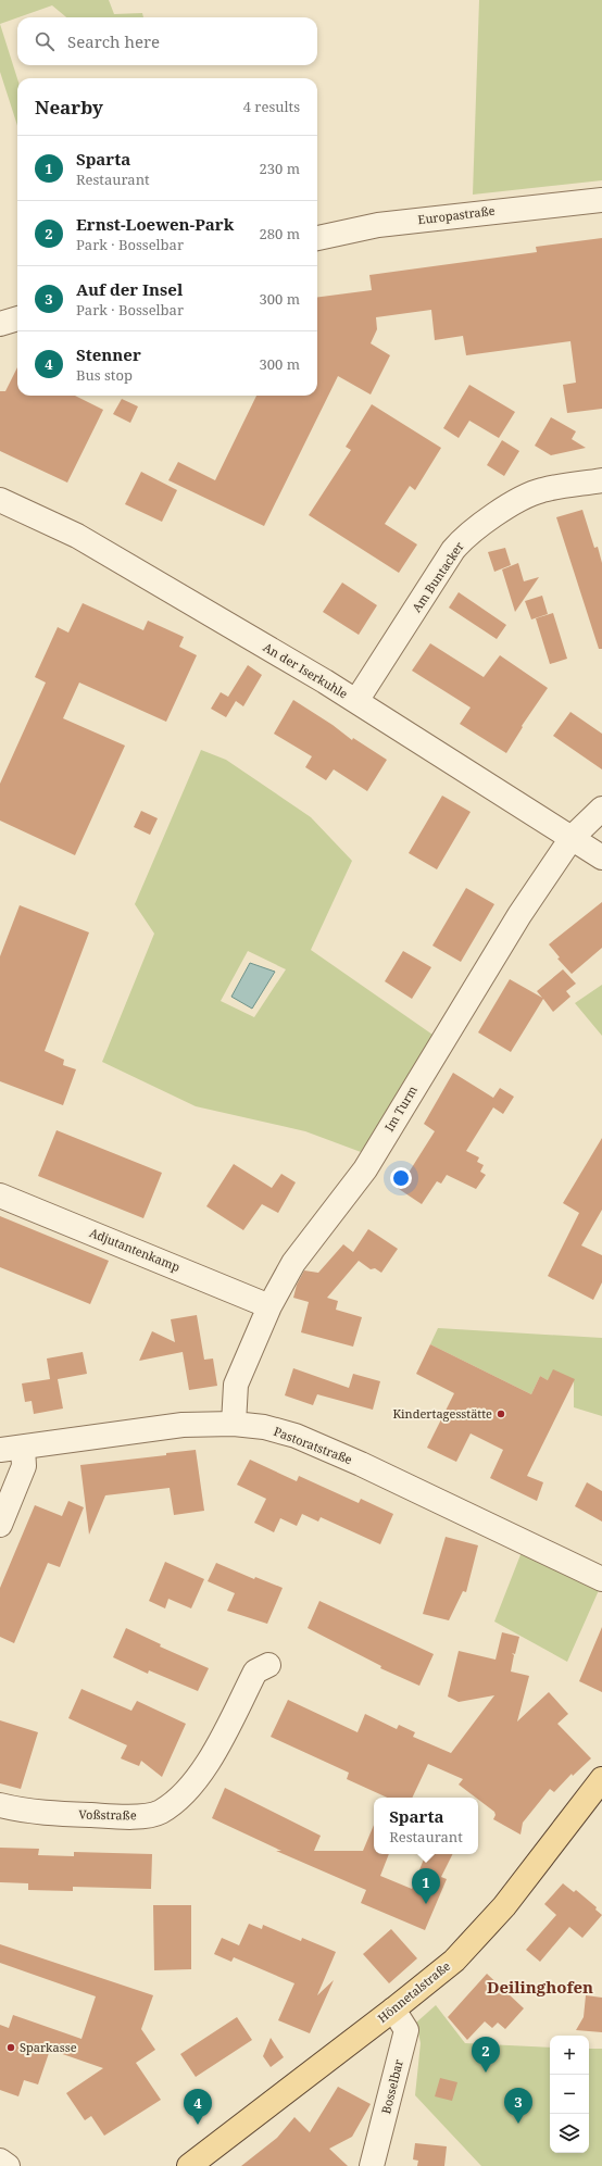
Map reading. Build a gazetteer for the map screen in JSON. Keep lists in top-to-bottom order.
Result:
{
  "streets": {
    "main road": ["Hönnetalstraße"],
    "street": [
      "Europastraße",
      "Am Buntacker",
      "An der Iserkuhle",
      "Im Turm",
      "Adjutantenkamp",
      "Pastoratstraße",
      "Voßstraße",
      "Bosselbar"
    ]
  },
  "crossings": [
    ["Am Buntacker", "An der Iserkuhle"],
    ["An der Iserkuhle", "Im Turm"],
    ["Im Turm", "Adjutantenkamp"],
    ["Im Turm", "Pastoratstraße"],
    ["Hönnetalstraße", "Bosselbar"]
  ],
  "districts": ["Deilinghofen"],
  "places": ["Kindertagesstätte", "Sparkasse"],
  "page": {
    "search": "Search here",
    "heading": ["Nearby", "4 results"],
    "list": [
      {
        "mark": "1",
        "name": "Sparta",
        "note": "Restaurant",
        "value": "230 m"
      },
      {
        "mark": "2",
        "name": "Ernst-Loewen-Park",
        "note": "Park · Bosselbar",
        "value": "280 m"
      },
      {
        "mark": "3",
        "name": "Auf der Insel",
        "note": "Park · Bosselbar",
        "value": "300 m"
      },
      {
        "mark": "4",
        "name": "Stenner",
        "note": "Bus stop",
        "value": "300 m"
      }
    ],
    "popup": ["Sparta", "Restaurant"],
    "pins": [
      "1",
      "2",
      "3",
      "4"
    ],
    "map_buttons": ["+", "−"]
  }
}
